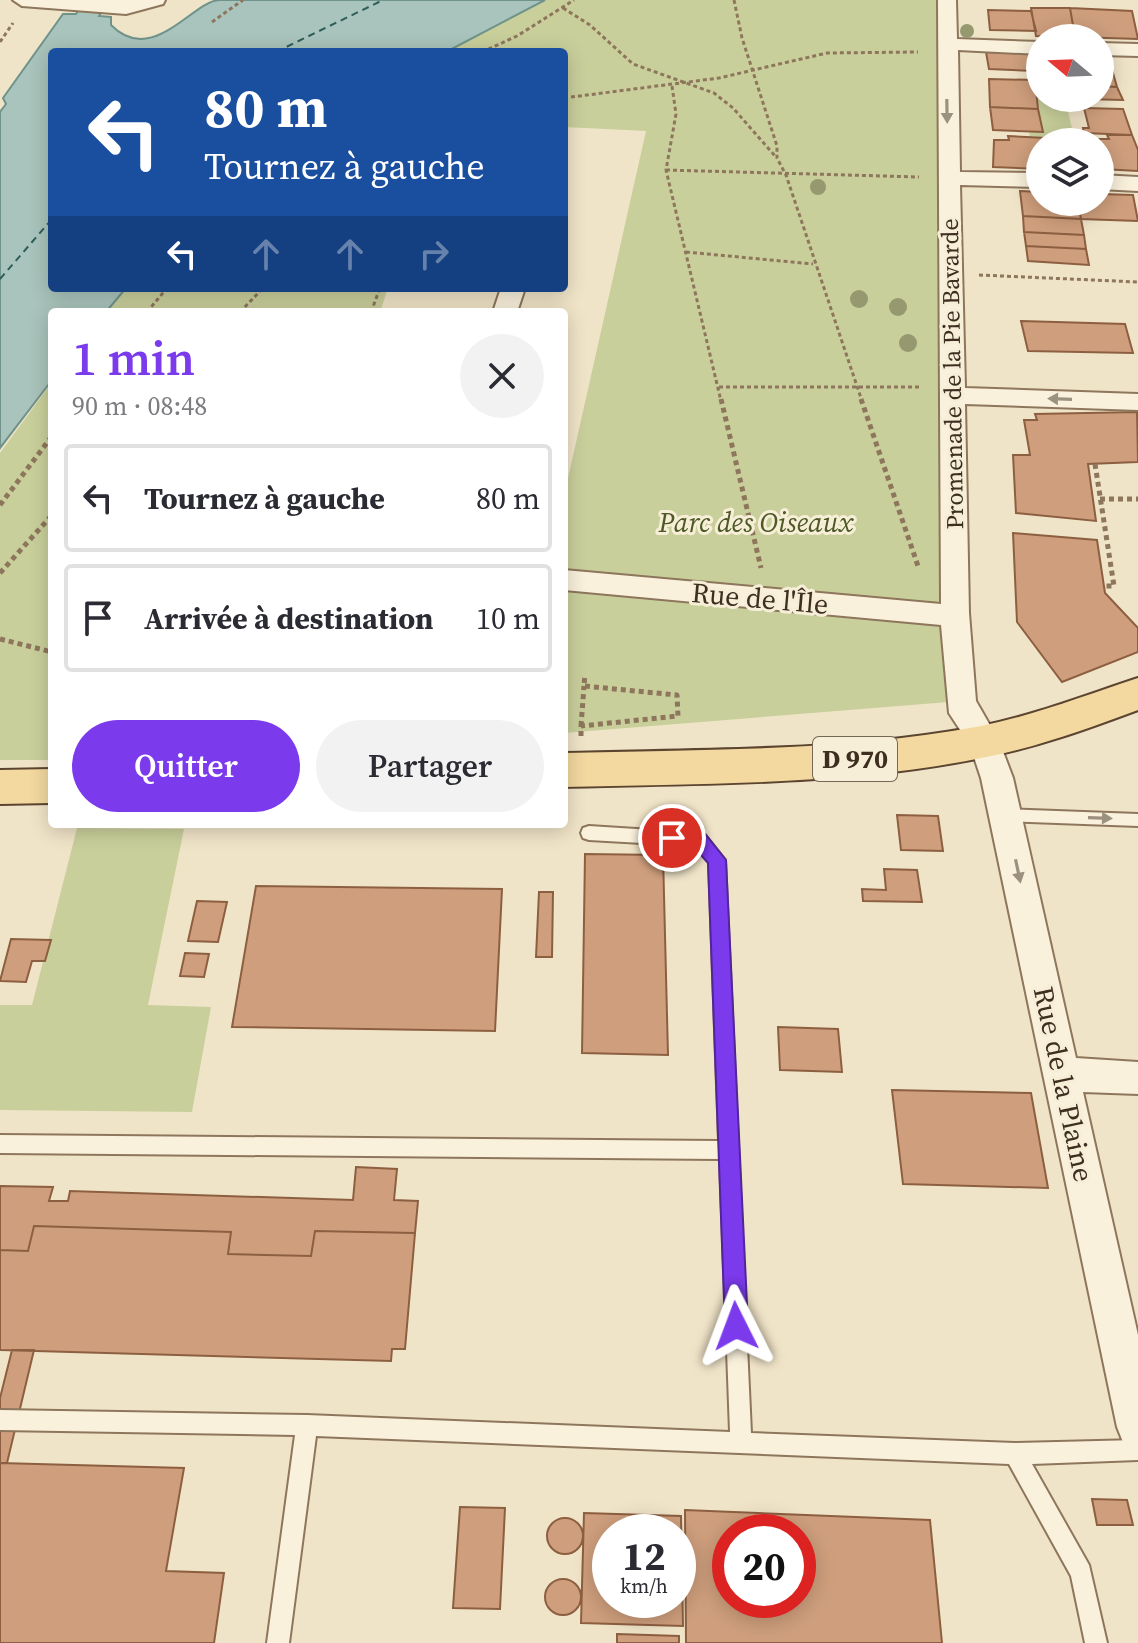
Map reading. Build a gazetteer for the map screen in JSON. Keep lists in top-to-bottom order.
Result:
{
  "streets": {
    "main road": ["D 970"],
    "street": ["Promenade de la Pie Bavarde", "Rue de l'Île", "Rue de la Plaine"]
  },
  "crossings": [
    ["Promenade de la Pie Bavarde", "Rue de l'Île"],
    ["Promenade de la Pie Bavarde", "D 970"],
    ["Promenade de la Pie Bavarde", "Rue de la Plaine"],
    ["D 970", "Rue de la Plaine"]
  ],
  "one_way": ["Rue de la Plaine"],
  "parks": ["Parc des Oiseaux"],
  "north": "left",
  "page": {
    "turn": ["80 m", "Tournez à gauche"],
    "heading": ["1 min", "90 m · 08:48"],
    "list": [
      {
        "name": "Tournez à gauche",
        "value": "80 m"
      },
      {
        "name": "Arrivée à destination",
        "value": "10 m"
      }
    ],
    "buttons": ["Quitter", "Partager"],
    "speed": "12 km/h",
    "limit": "20"
  }
}
